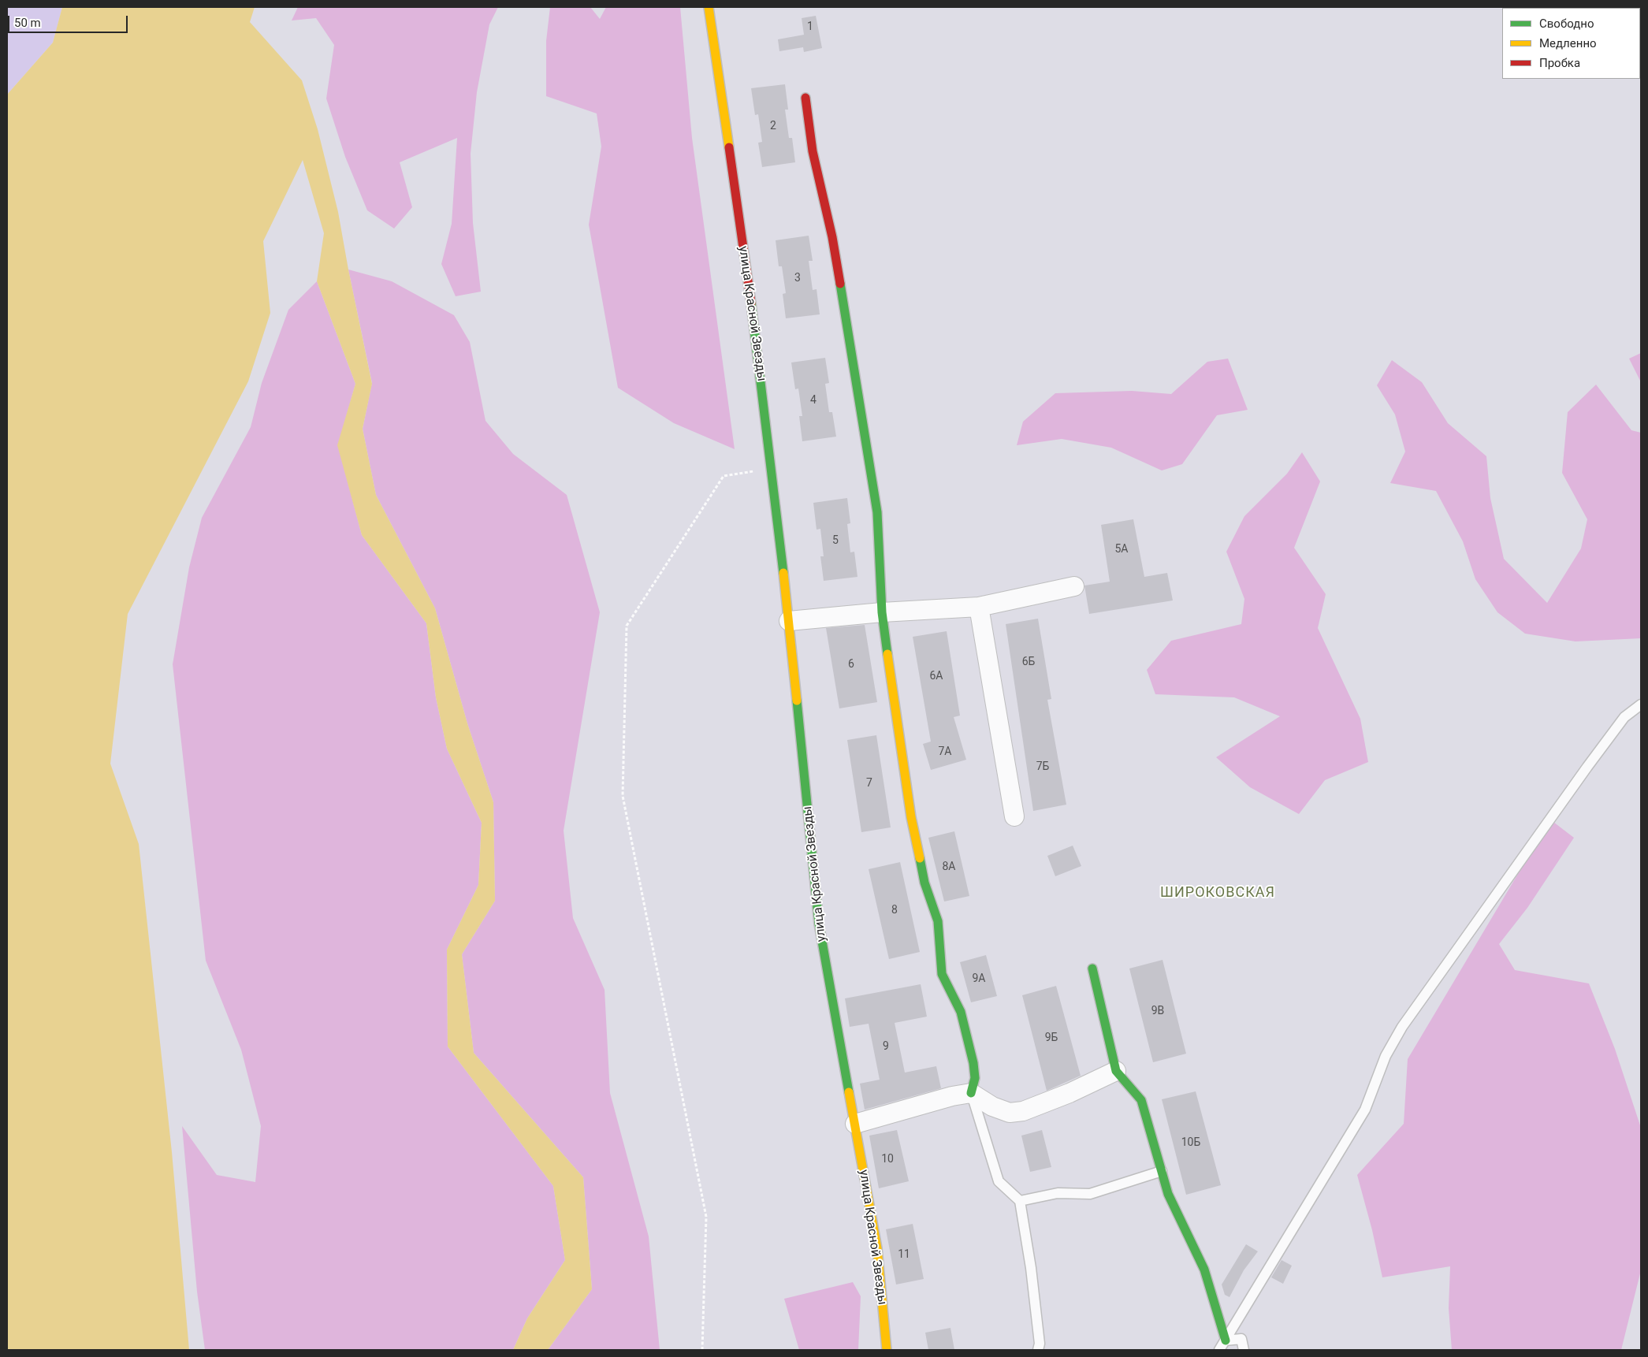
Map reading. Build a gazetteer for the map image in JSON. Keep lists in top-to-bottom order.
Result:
{
  "streets": {
    "street": ["улица Красной Звезды"]
  },
  "districts": ["ШИРОКОВСКАЯ"],
  "house_numbers": [
    "1",
    "2",
    "3",
    "4",
    "5",
    "5А",
    "6Б",
    "6",
    "6А",
    "7А",
    "7Б",
    "7",
    "8А",
    "8",
    "9А",
    "9В",
    "9Б",
    "9",
    "10Б",
    "10",
    "11"
  ],
  "legend": ["Свободно", "Медленно", "Пробка"],
  "scale_bar": "50 m"
}
